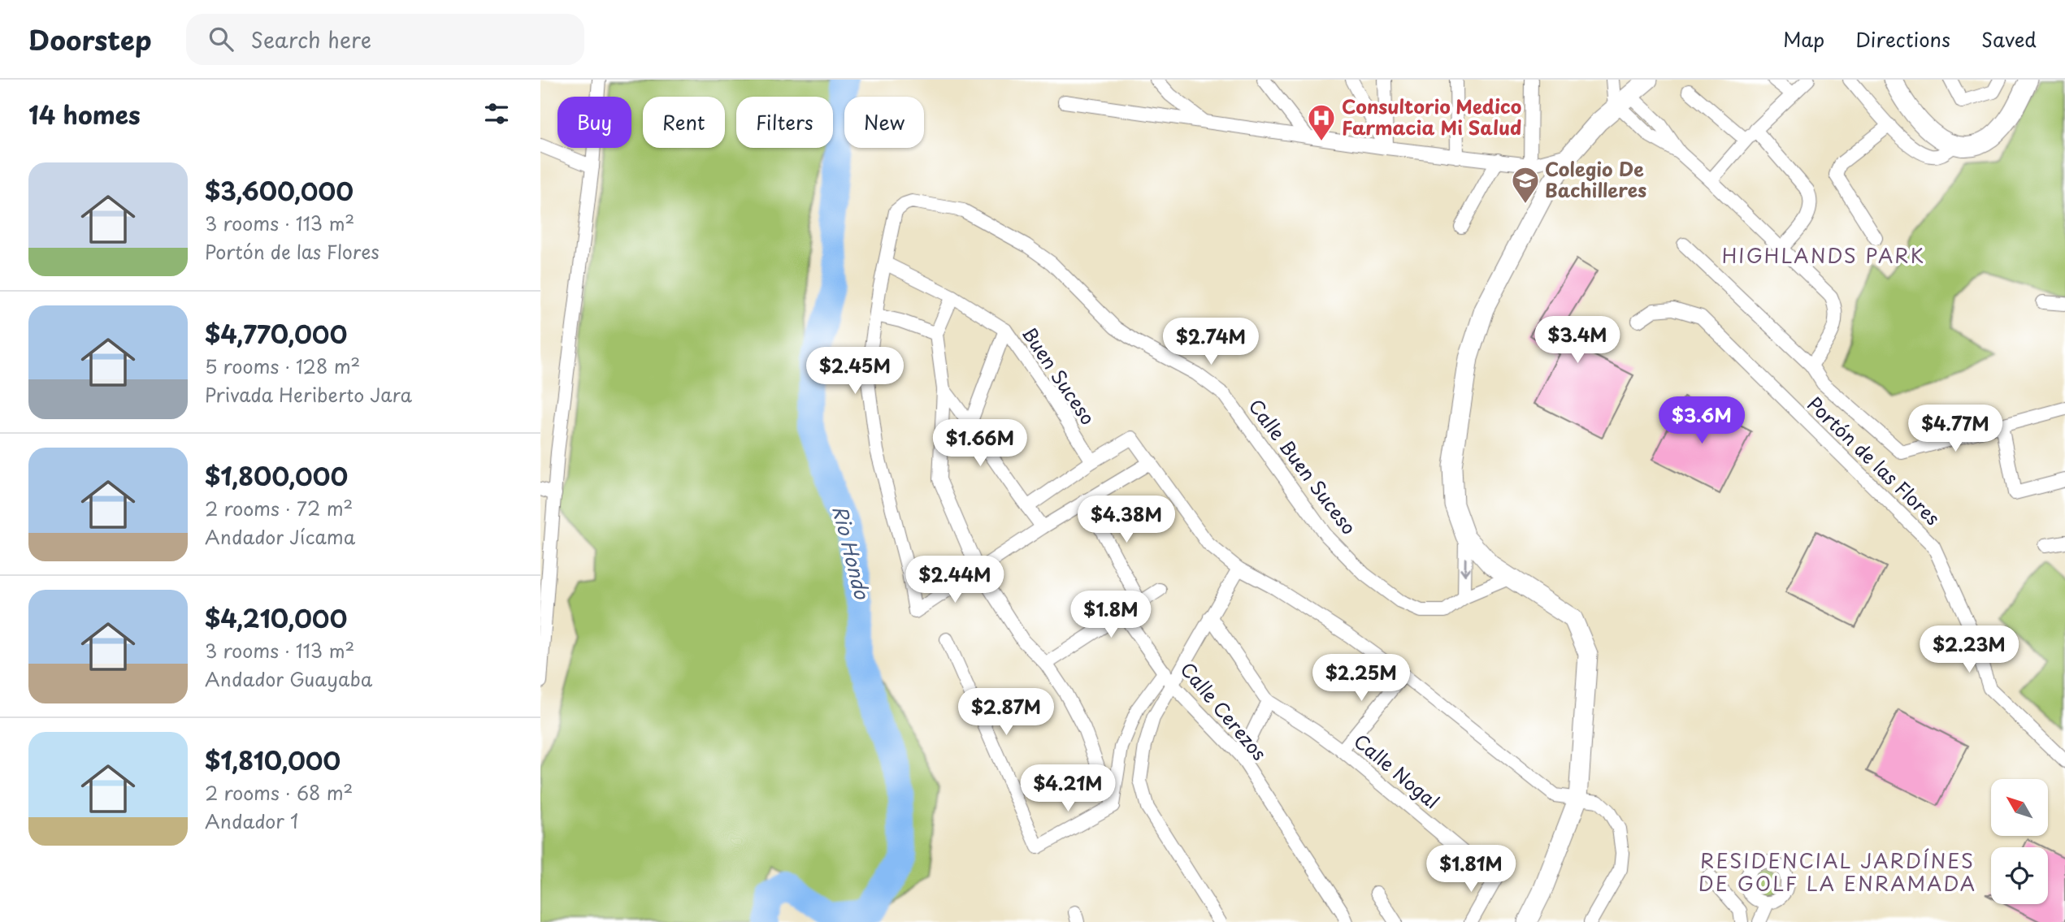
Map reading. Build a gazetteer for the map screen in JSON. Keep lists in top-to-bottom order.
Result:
{
  "streets": {
    "street": [
      "Buen Suceso",
      "Portón de las Flores",
      "Calle Buen Suceso",
      "Calle Cerezos",
      "Calle Nogal"
    ]
  },
  "crossings": [
    ["Buen Suceso", "Calle Buen Suceso"]
  ],
  "districts": ["HIGHLANDS PARK", "RESIDENCIAL JARDÍNES DE GOLF LA ENRAMADA"],
  "water": ["Rio Hondo"],
  "places": {
    "hospital": ["Consultorio Medico Farmacia Mi Salud"],
    "school or university": ["Colegio De Bachilleres"]
  },
  "north": "top left",
  "page": {
    "header": "Doorstep",
    "search": "Search here",
    "nav": ["Map", "Directions", "Saved"],
    "heading": "14 homes",
    "chip": [
      "Buy",
      "Rent",
      "Filters",
      "New"
    ],
    "list": [
      {
        "name": "$3,600,000",
        "note": "3 rooms · 113 m² · Portón de las Flores"
      },
      {
        "name": "$4,770,000",
        "note": "5 rooms · 128 m² · Privada Heriberto Jara"
      },
      {
        "name": "$1,800,000",
        "note": "2 rooms · 72 m² · Andador Jícama"
      },
      {
        "name": "$4,210,000",
        "note": "3 rooms · 113 m² · Andador Guayaba"
      },
      {
        "name": "$1,810,000",
        "note": "2 rooms · 68 m² · Andador 1"
      }
    ],
    "price": [
      "$3.4M",
      "$2.74M",
      "$2.45M",
      "$3.6M",
      "$4.77M",
      "$1.66M",
      "$4.38M",
      "$2.44M",
      "$1.8M",
      "$2.23M",
      "$2.25M",
      "$2.87M",
      "$4.21M",
      "$1.81M"
    ]
  }
}
